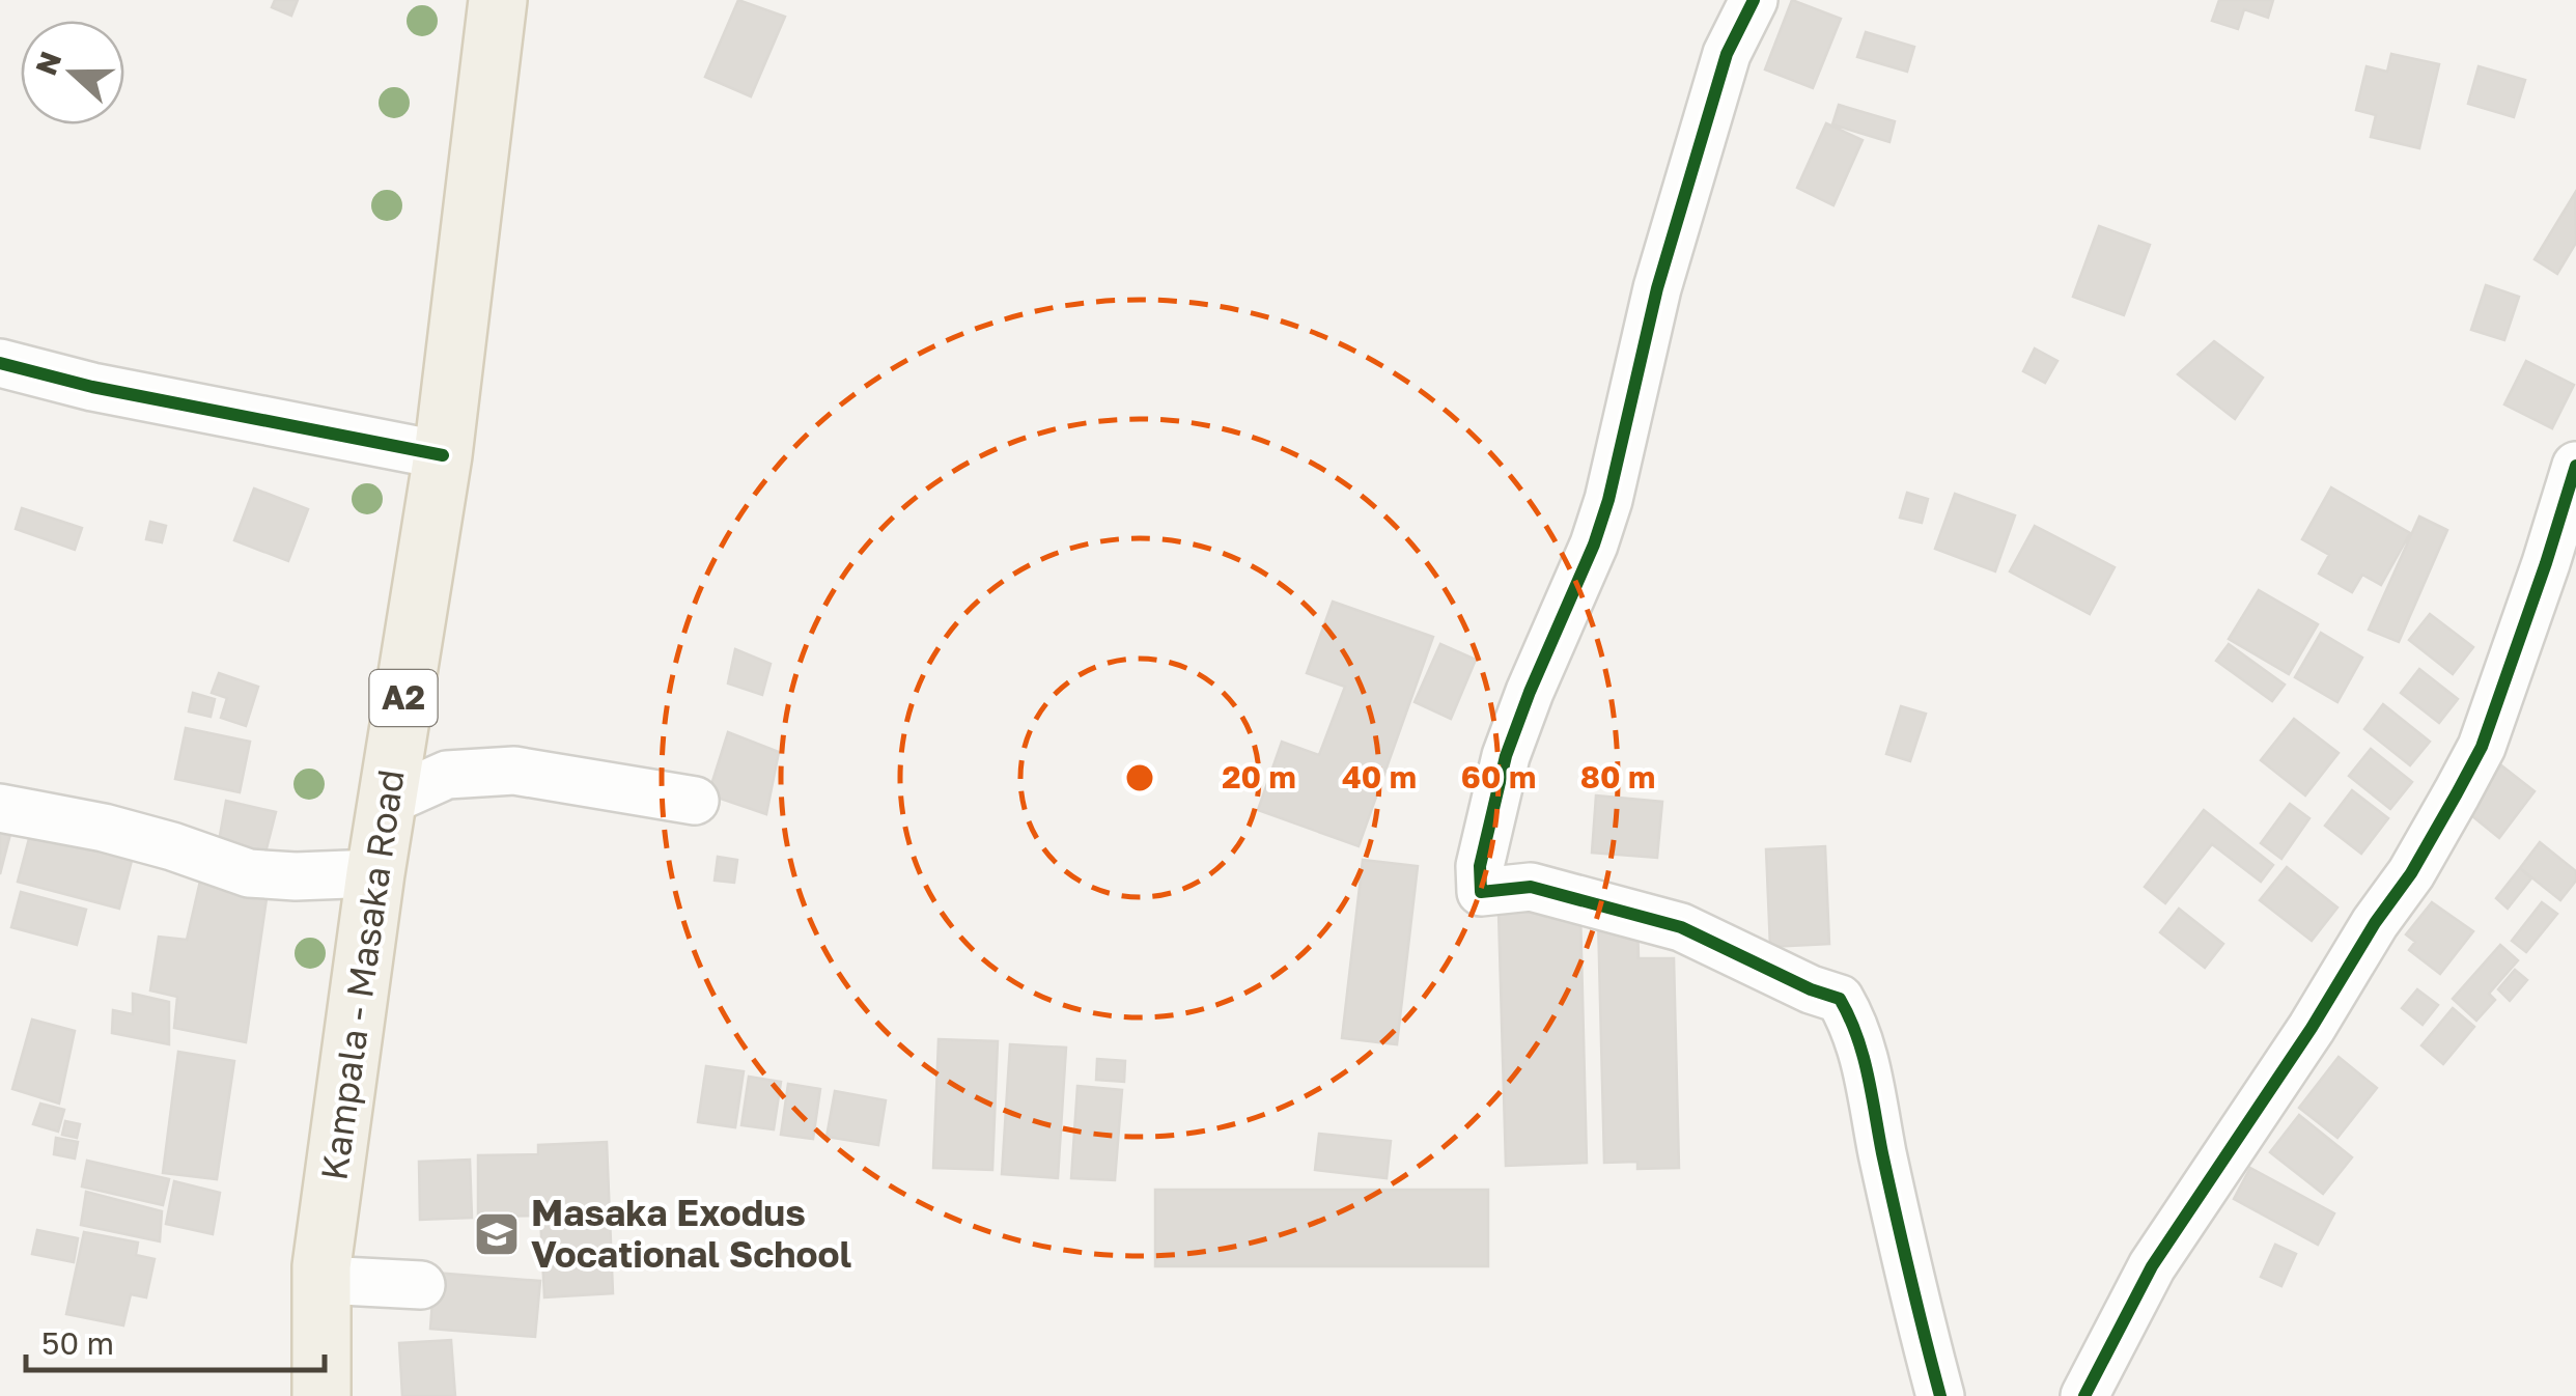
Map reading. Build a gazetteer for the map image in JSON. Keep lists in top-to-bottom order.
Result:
{
  "streets": {
    "main road": ["A2", "Kampala - Masaka Road"]
  },
  "places": {
    "school or university": ["Masaka Exodus Vocational School"]
  },
  "scale_bar": "50 m",
  "north": "left",
  "rings": [
    "20 m",
    "40 m",
    "60 m",
    "80 m"
  ]
}
